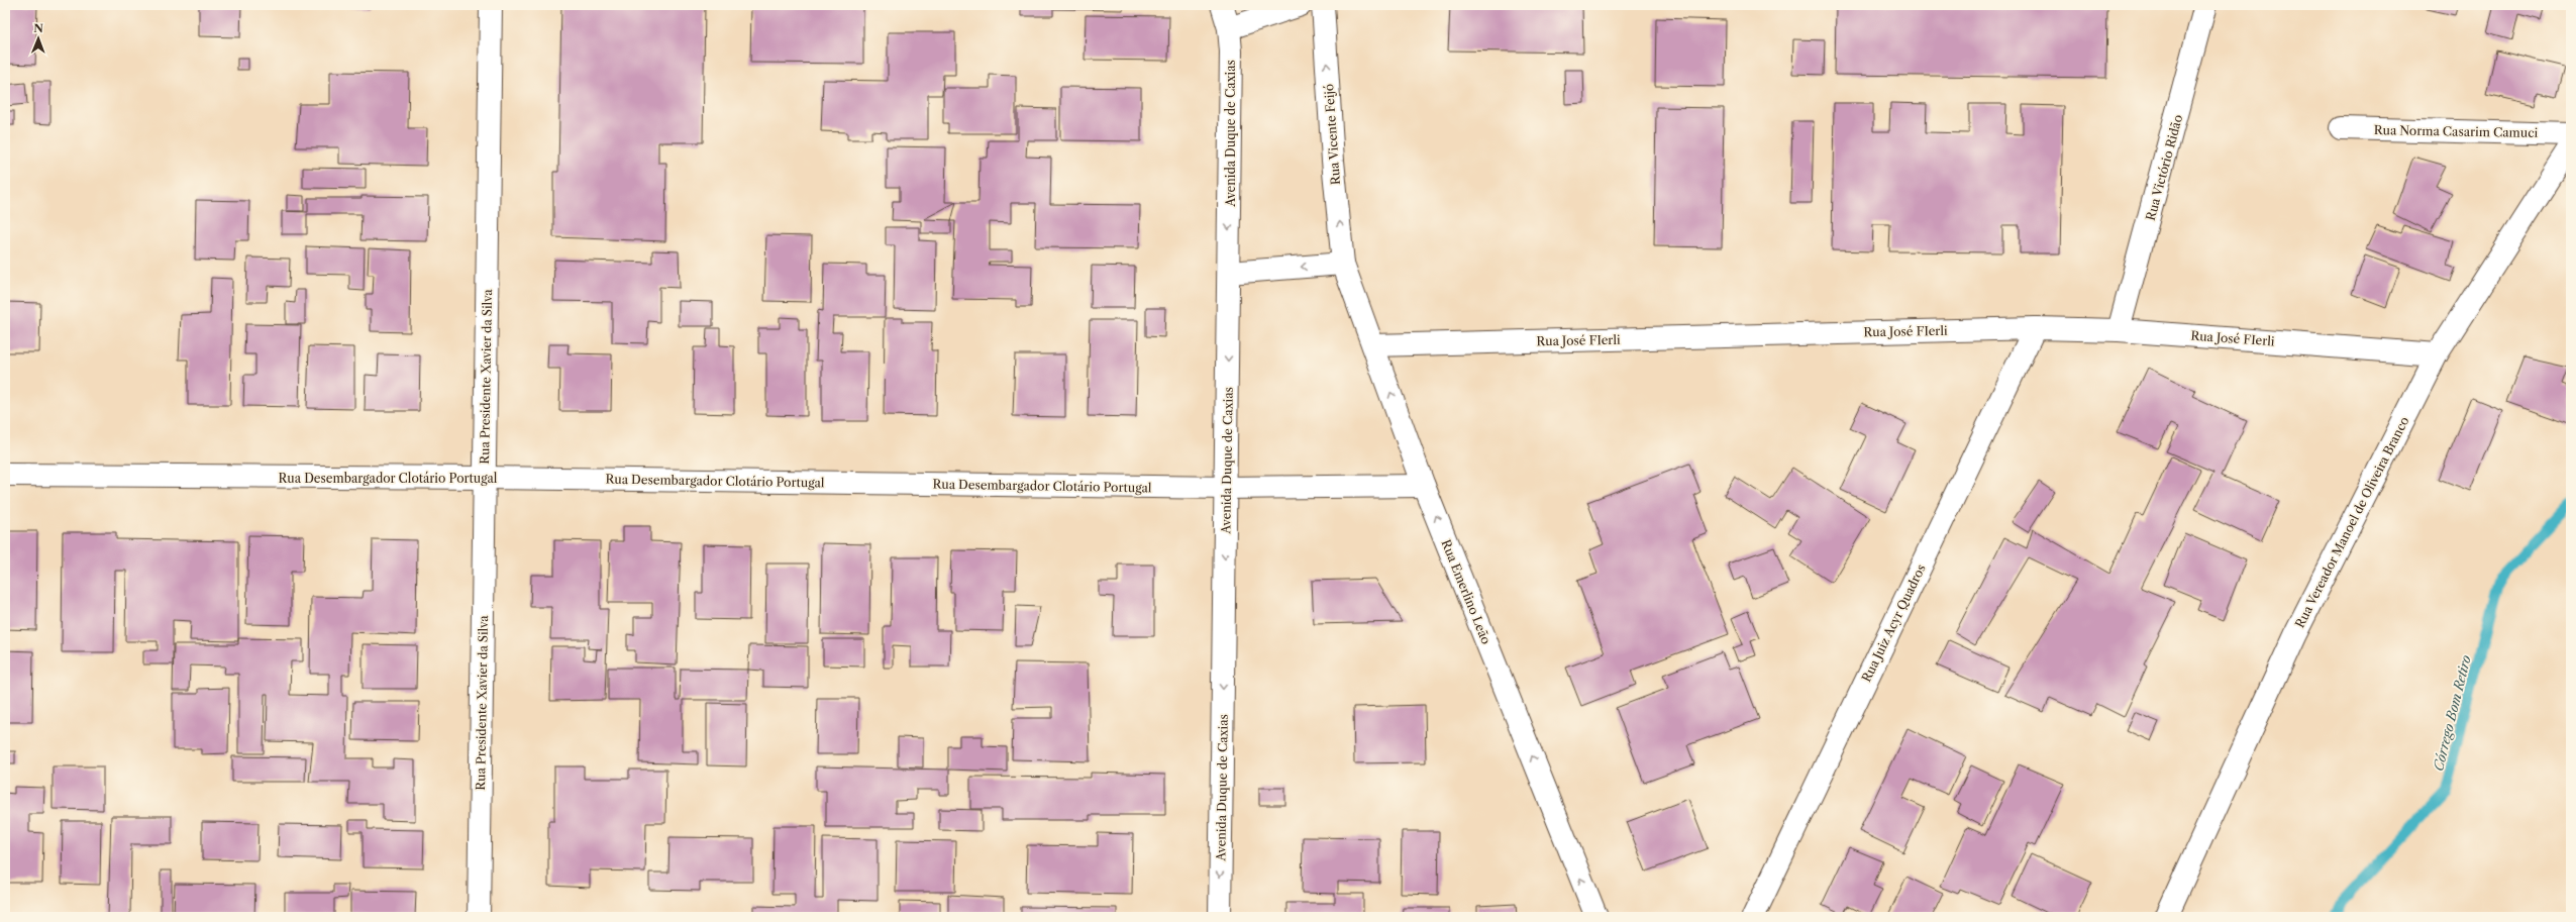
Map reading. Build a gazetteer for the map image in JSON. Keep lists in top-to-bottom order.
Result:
{
  "streets": {
    "street": [
      "Rua Norma Casarim Camuci",
      "Avenida Duque de Caxias",
      "Rua Vicente Feijó",
      "Rua Victório Ridão",
      "Rua José FIerli",
      "Rua Presidente Xavier da Silva",
      "Rua Desembargador Clotário Portugal",
      "Rua Vereador Manoel de Oliveira Branco",
      "Rua Emerlino Leão",
      "Rua Juiz Acyr Quadros"
    ]
  },
  "crossings": [
    ["Avenida Duque de Caxias", "Rua Desembargador Clotário Portugal"],
    ["Rua Vicente Feijó", "Rua Emerlino Leão"],
    ["Rua Victório Ridão", "Rua José FIerli"],
    ["Rua José FIerli", "Rua Vereador Manoel de Oliveira Branco"],
    ["Rua José FIerli", "Rua Emerlino Leão"],
    ["Rua José FIerli", "Rua Juiz Acyr Quadros"],
    ["Rua Presidente Xavier da Silva", "Rua Desembargador Clotário Portugal"],
    ["Rua Desembargador Clotário Portugal", "Rua Emerlino Leão"]
  ],
  "one_way": ["Avenida Duque de Caxias", "Rua Vicente Feijó", "Rua Emerlino Leão"],
  "water": ["Córrego Bom Retiro"],
  "north": "top"
}
